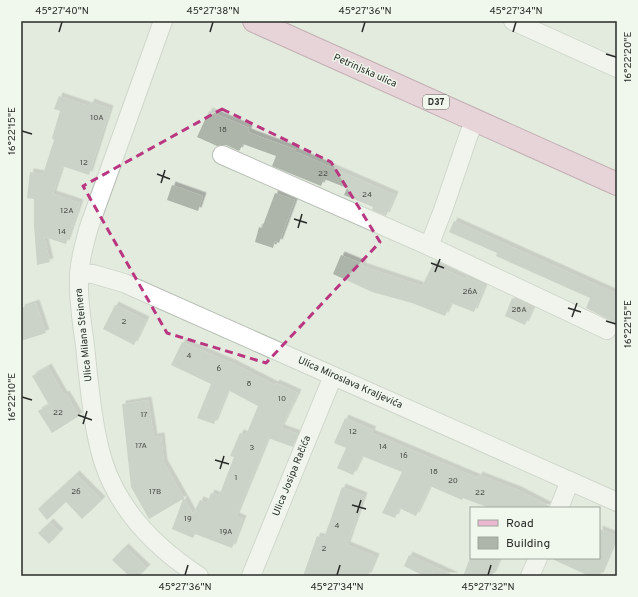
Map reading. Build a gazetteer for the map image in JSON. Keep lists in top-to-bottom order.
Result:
{
  "streets": {
    "main road": ["Petrinjska ulica", "D37"],
    "street": ["Ulica Milana Steinera", "Ulica Miroslava Kraljevića", "Ulica Josipa Račića"]
  },
  "crossings": [
    ["Ulica Milana Steinera", "Ulica Miroslava Kraljevića"],
    ["Ulica Miroslava Kraljevića", "Ulica Josipa Račića"]
  ],
  "house_numbers": [
    "10A",
    "18",
    "12",
    "22",
    "24",
    "12A",
    "14",
    "26A",
    "28A",
    "2",
    "4",
    "6",
    "8",
    "10",
    "22",
    "17",
    "12",
    "17A",
    "14",
    "3",
    "16",
    "18",
    "1",
    "20",
    "26",
    "17B",
    "22",
    "19",
    "4",
    "19A",
    "2"
  ],
  "legend": ["Road", "Building"],
  "coordinates": [
    "45°27'40\"N",
    "45°27'38\"N",
    "45°27'36\"N",
    "45°27'34\"N",
    "16°22'20\"E",
    "16°22'15\"E",
    "16°22'10\"E",
    "45°27'32\"N"
  ]
}
